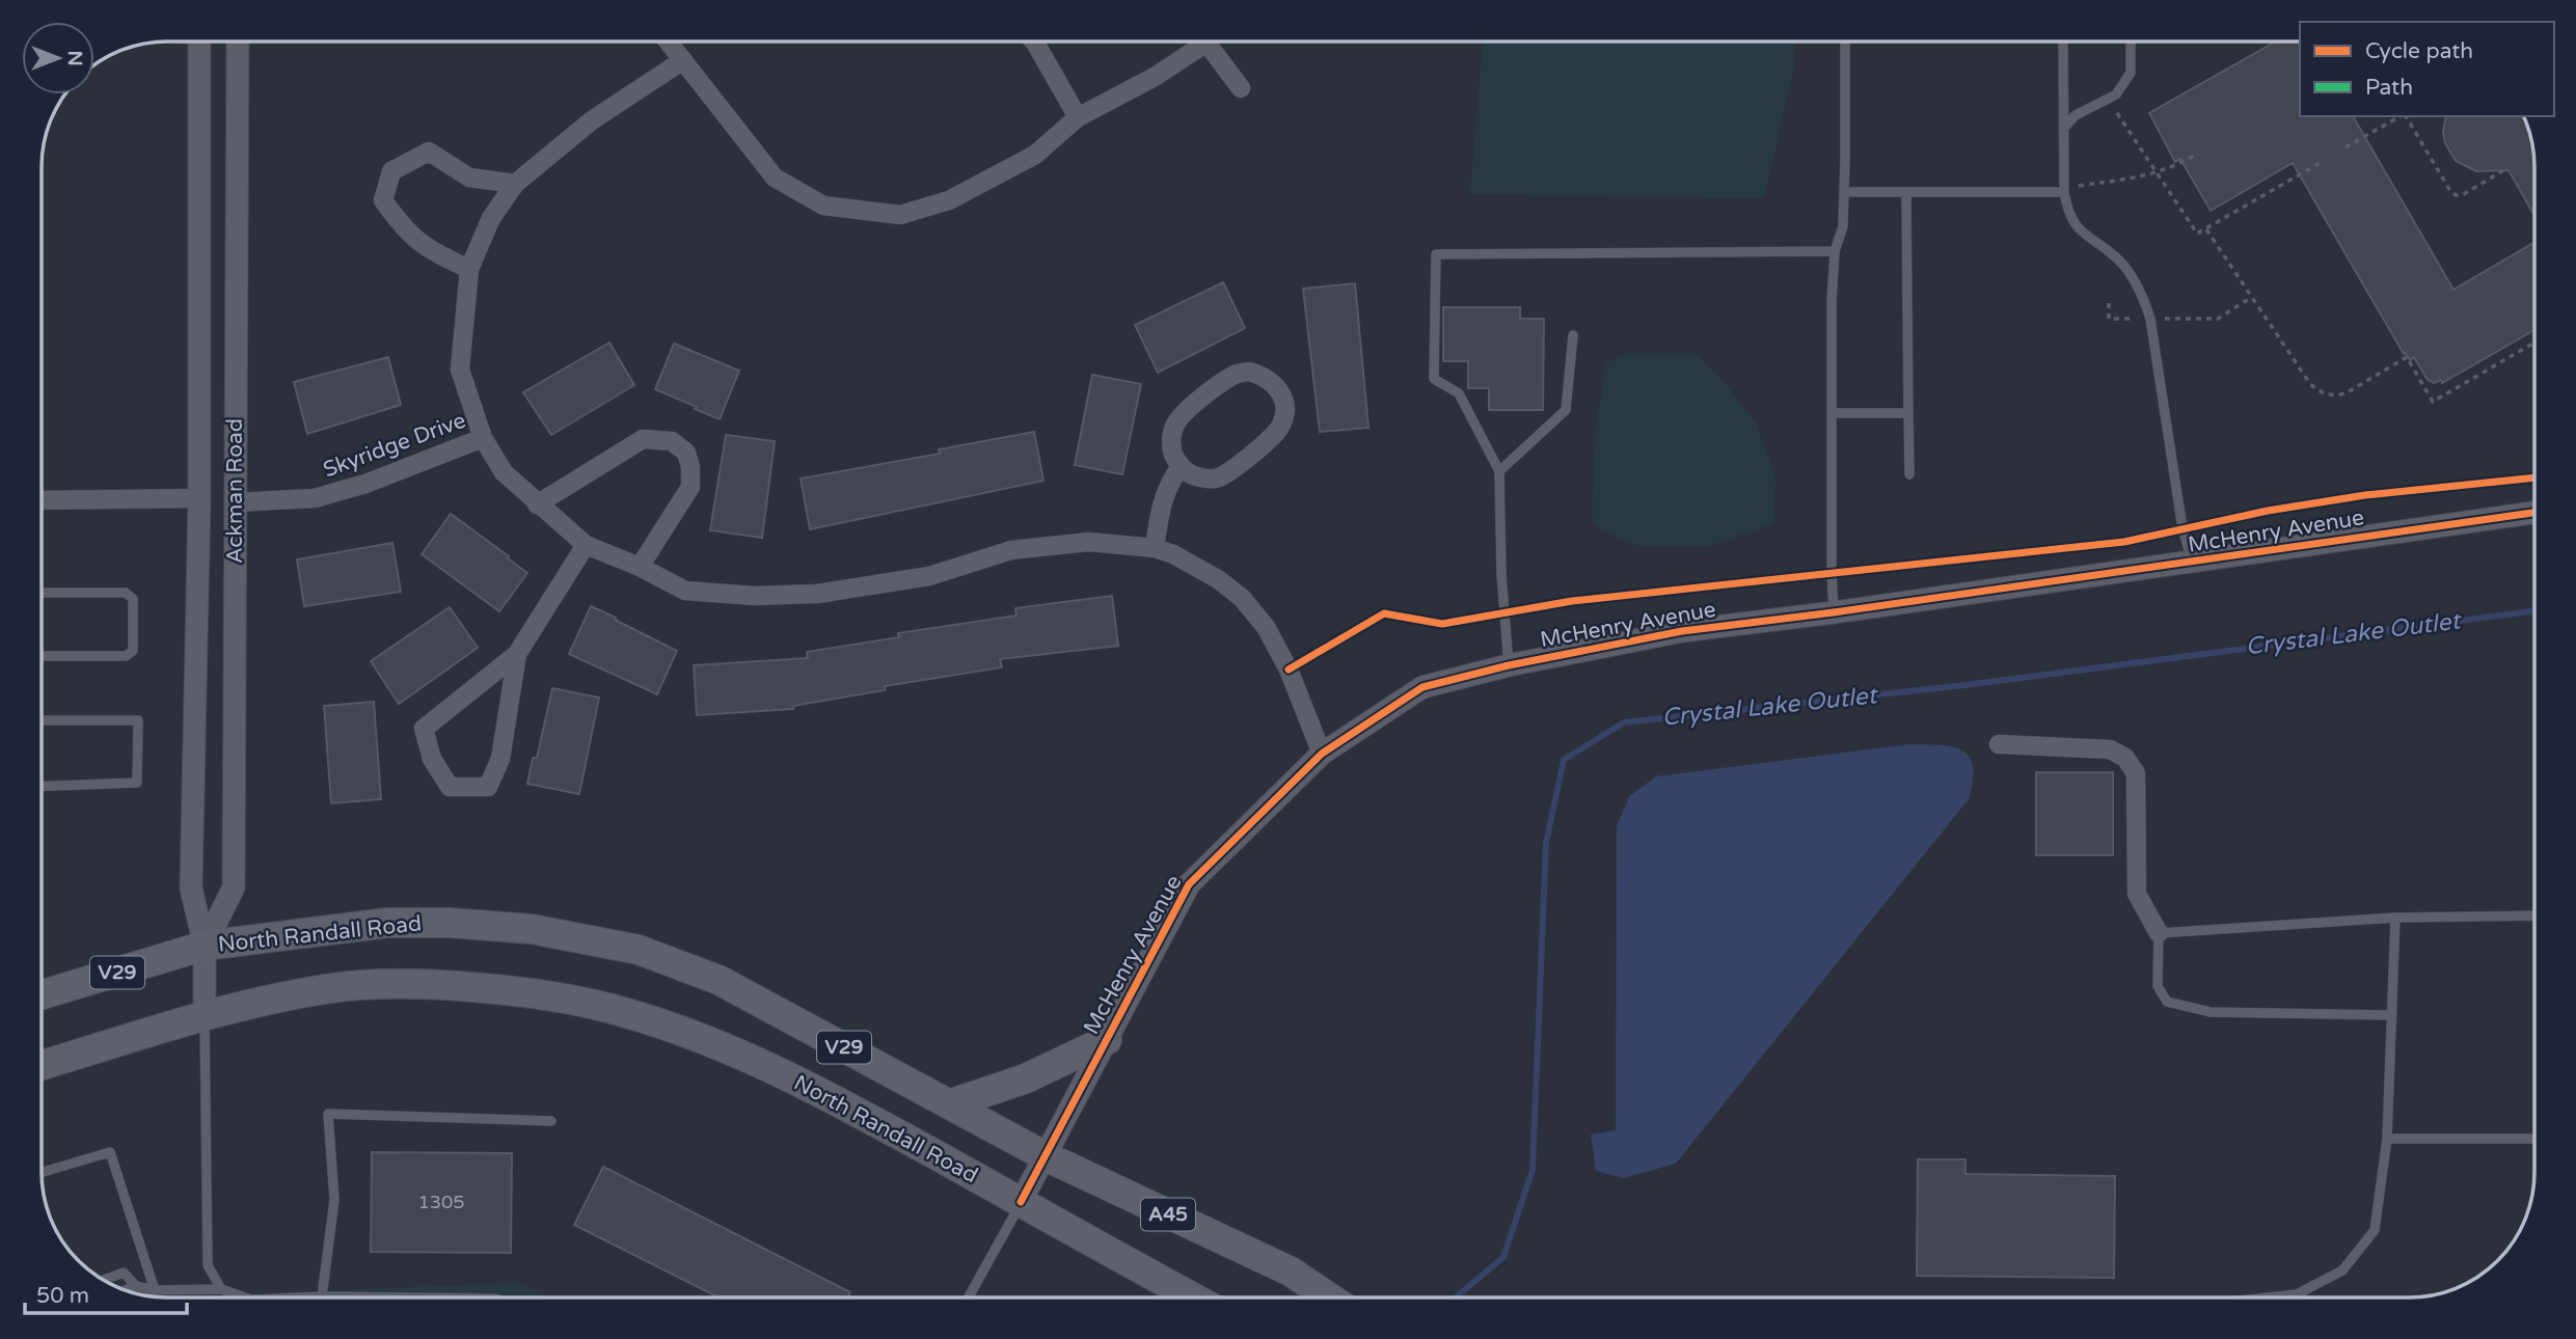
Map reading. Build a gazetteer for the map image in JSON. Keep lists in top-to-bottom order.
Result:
{
  "streets": {
    "main road": ["North Randall Road", "V29", "A45"],
    "street": ["Skyridge Drive", "Ackman Road", "McHenry Avenue"]
  },
  "crossings": [
    ["Skyridge Drive", "Ackman Road"],
    ["Ackman Road", "North Randall Road"],
    ["McHenry Avenue", "North Randall Road"],
    ["McHenry Avenue", "A45"],
    ["North Randall Road", "A45"]
  ],
  "water": ["Crystal Lake Outlet"],
  "house_numbers": ["1305"],
  "legend": ["Cycle path", "Path"],
  "scale_bar": "50 m",
  "north": "right"
}
